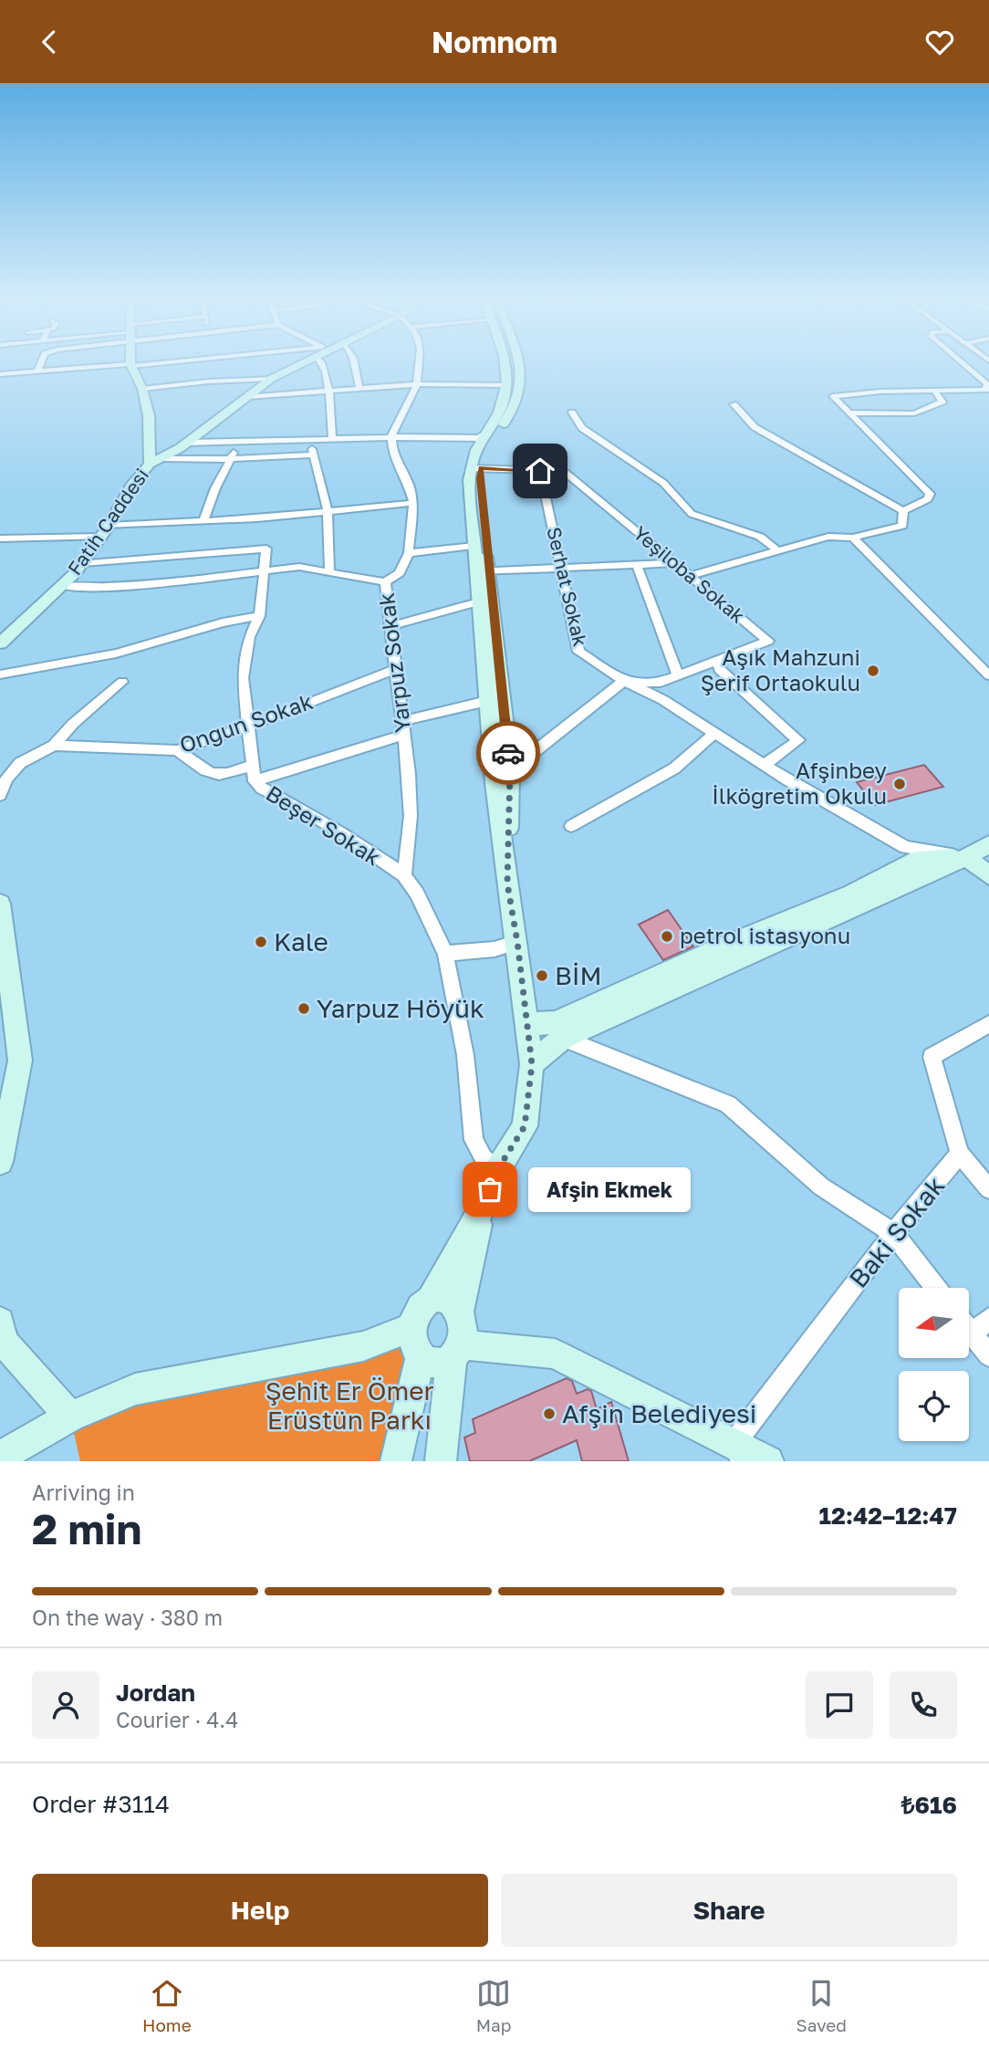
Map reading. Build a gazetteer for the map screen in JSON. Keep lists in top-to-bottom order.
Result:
{
  "streets": {
    "main road": ["Fatih Caddesi"],
    "street": [
      "Yeşiloba Sokak",
      "Serhat Sokak",
      "Yarpuz Sokak",
      "Ongun Sokak",
      "Beşer Sokak",
      "Baki Sokak"
    ]
  },
  "crossings": [
    ["Fatih Caddesi", "Yarpuz Sokak"],
    ["Yeşiloba Sokak", "Serhat Sokak"],
    ["Yarpuz Sokak", "Ongun Sokak"],
    ["Yarpuz Sokak", "Beşer Sokak"],
    ["Ongun Sokak", "Beşer Sokak"]
  ],
  "parks": ["Şehit Er Ömer Erüstün Parkı"],
  "places": [
    "Aşık Mahzuni Şerif Ortaokulu",
    "Afşinbey İlköğretim Okulu",
    "petrol istasyonu",
    "Kale",
    "BİM",
    "Yarpuz Höyük",
    "Afşin Ekmek",
    "Afşin Belediyesi"
  ],
  "north": "left",
  "page": {
    "header": "Nomnom",
    "bubble": "Afşin Ekmek",
    "heading": ["2 min", "Arriving in", "12:42–12:47"],
    "panel": [
      "Jordan",
      "Courier · 4.4",
      "Order #3114",
      "₺616"
    ],
    "bar": "On the way · 380 m",
    "buttons": ["Help", "Share"],
    "tabs": ["Home", "Map", "Saved"]
  }
}
